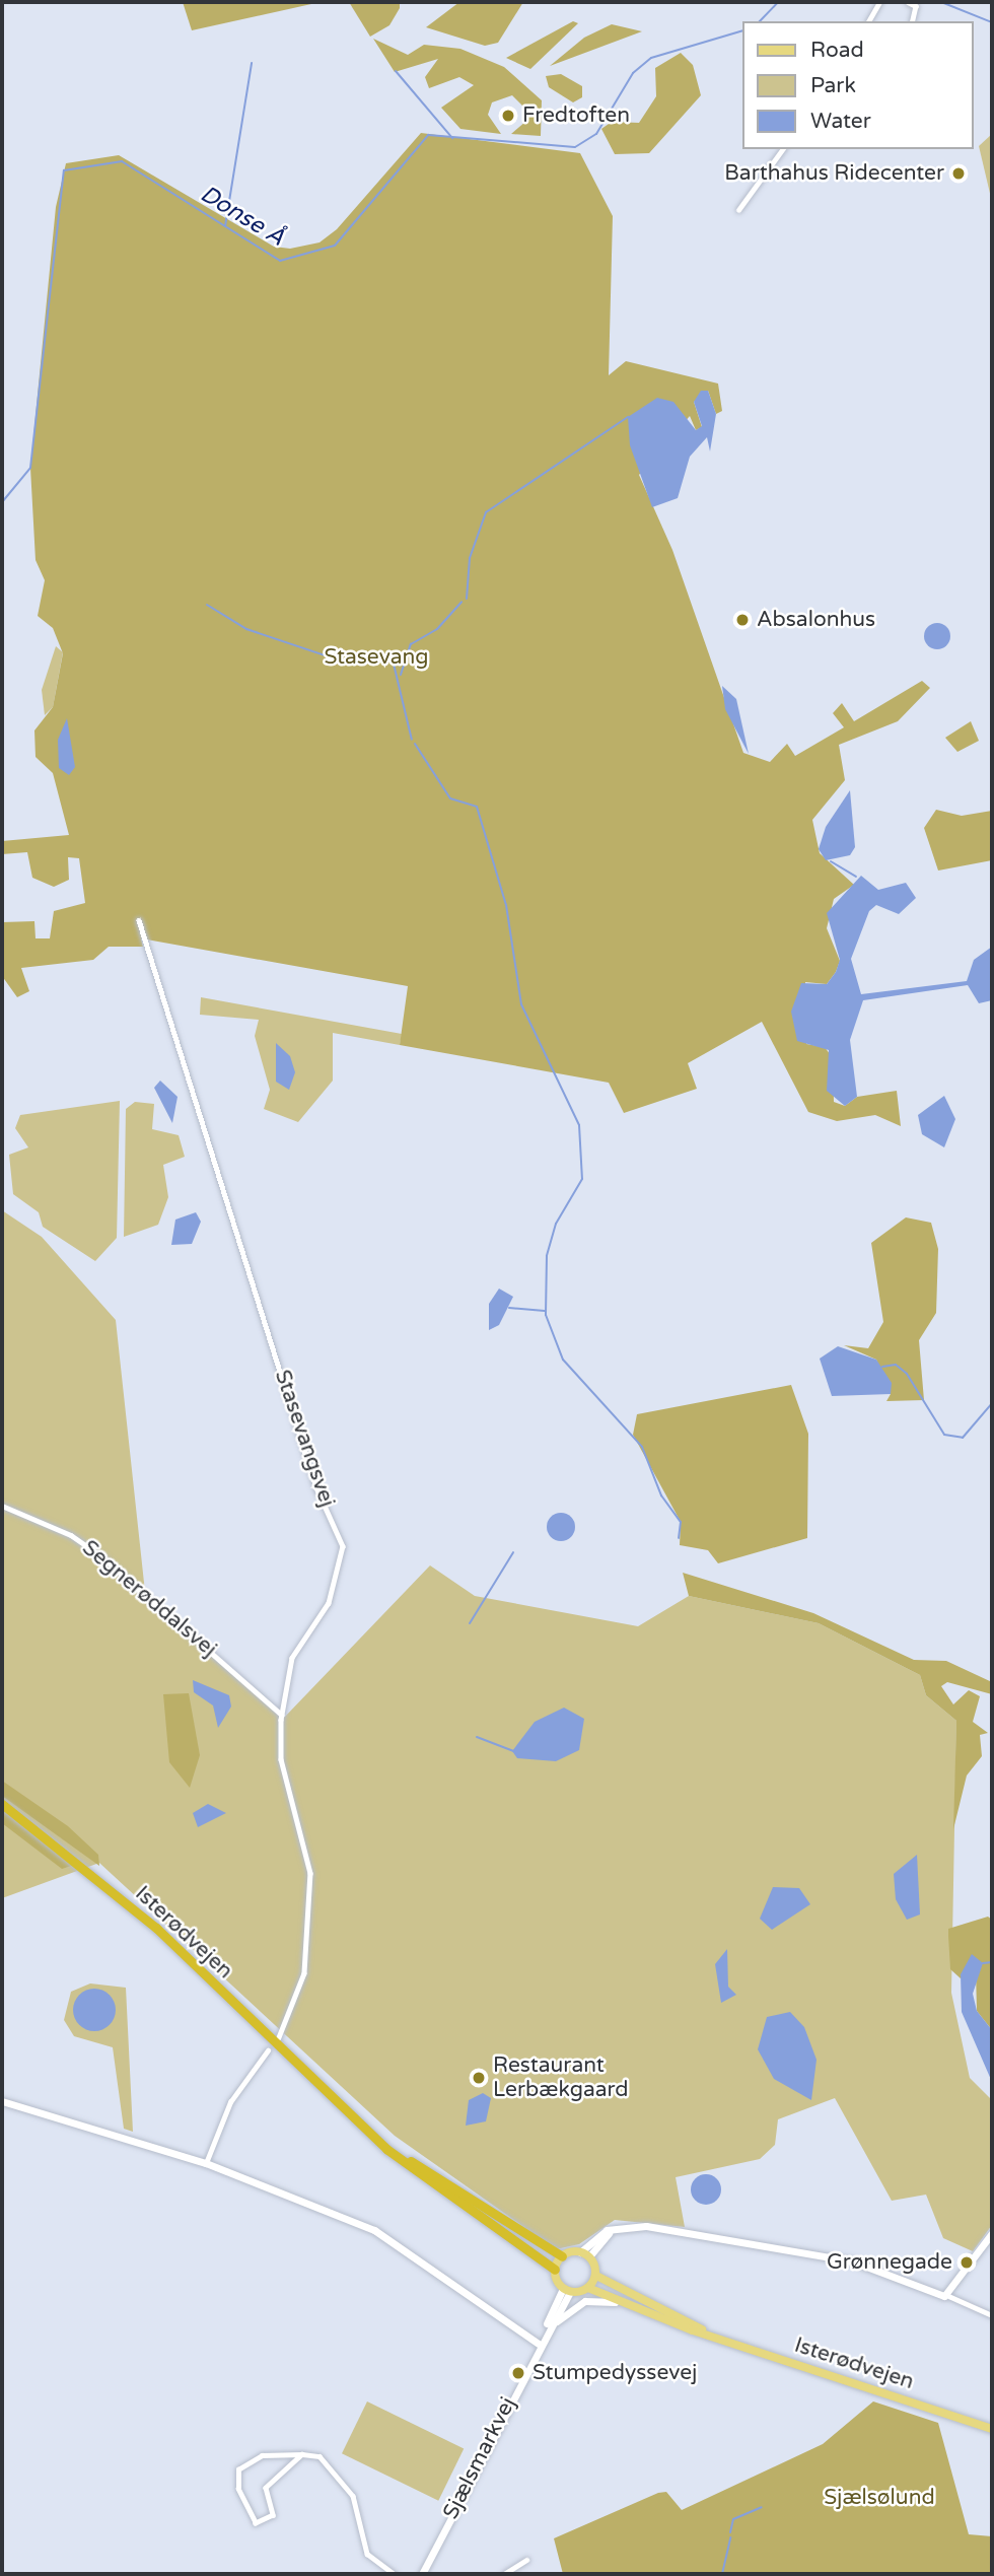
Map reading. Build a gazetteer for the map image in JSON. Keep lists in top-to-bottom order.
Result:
{
  "streets": {
    "highway": ["Isterødvejen"],
    "street": ["Stasevangsvej", "Segnerøddalsvej", "Sjælsmarkvej"]
  },
  "crossings": [
    ["Stasevangsvej", "Segnerøddalsvej"],
    ["Isterødvejen", "Sjælsmarkvej"]
  ],
  "water": ["Donse Å"],
  "parks": ["Stasevang", "Sjælsølund"],
  "places": [
    "Fredtoften",
    "Barthahus Ridecenter",
    "Absalonhus",
    "Restaurant Lerbækgaard",
    "Grønnegade",
    "Stumpedyssevej"
  ],
  "legend": ["Road", "Park", "Water"]
}
